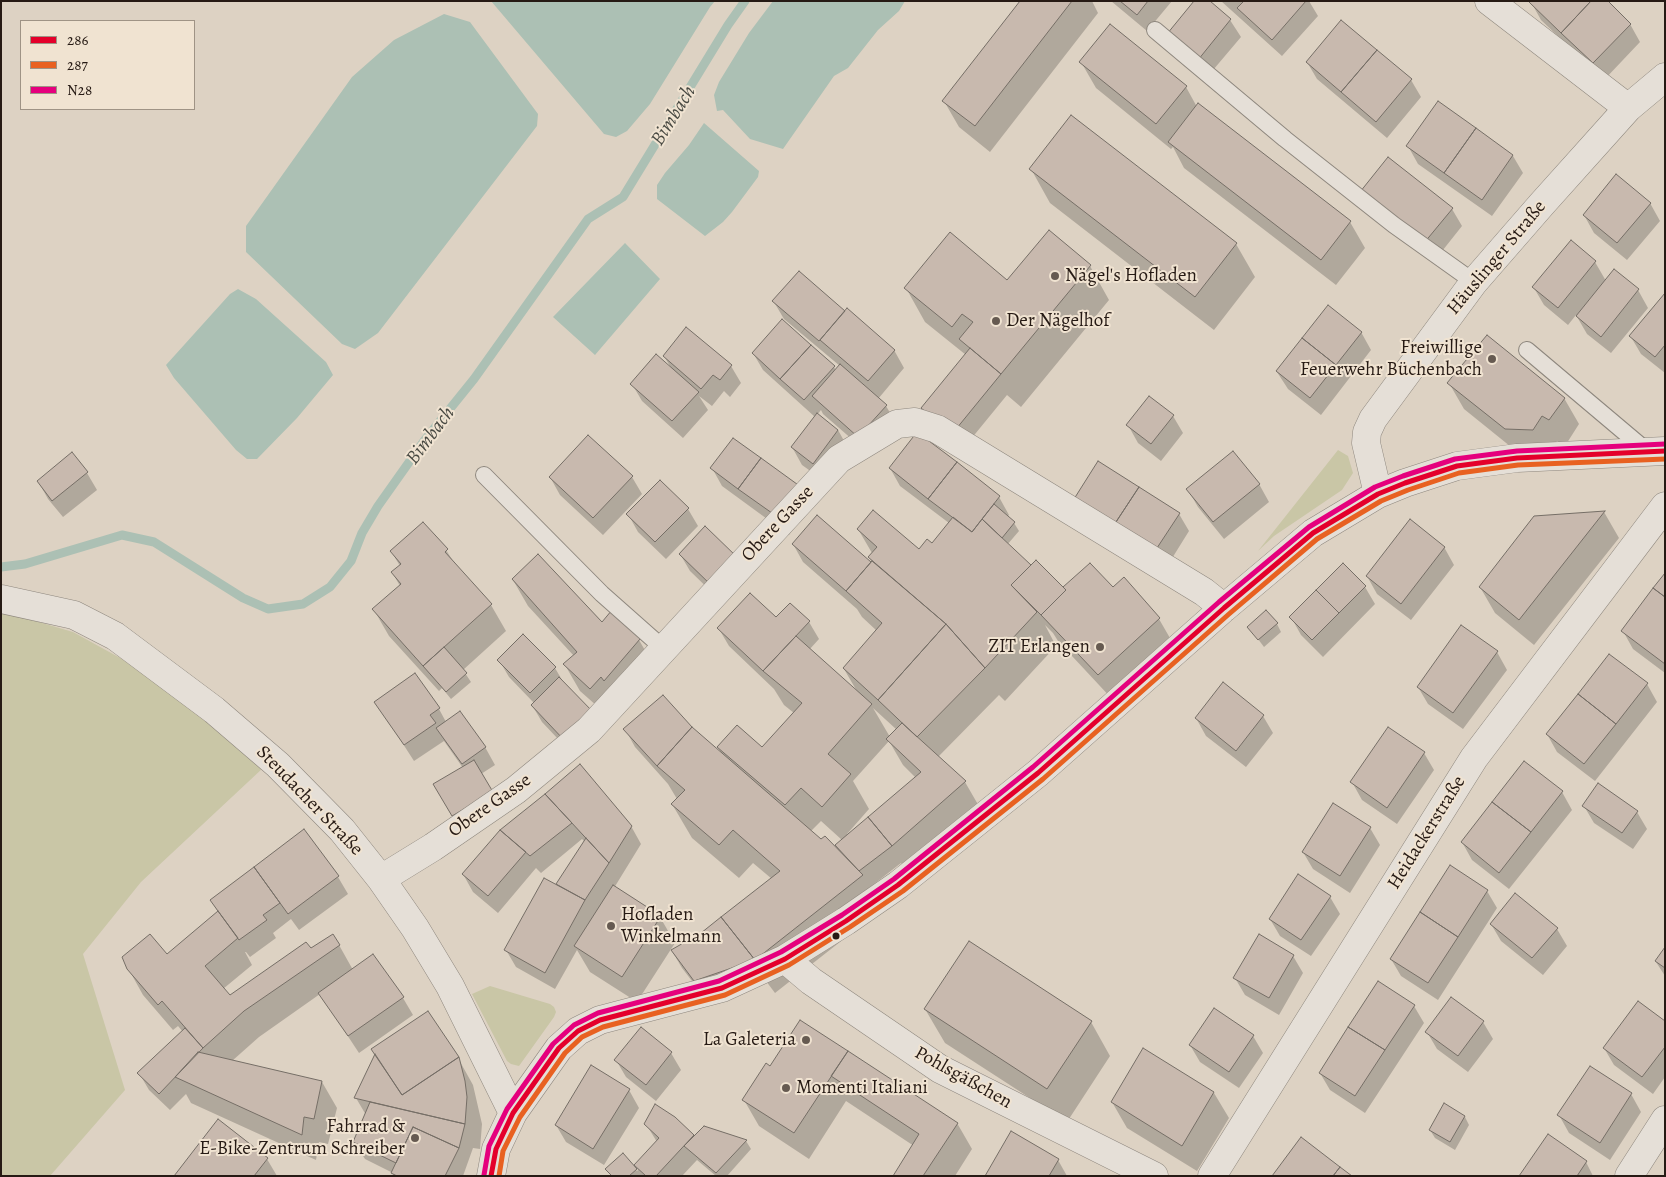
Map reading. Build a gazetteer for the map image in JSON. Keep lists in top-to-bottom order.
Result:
{
  "streets": {
    "street": [
      "Häuslinger Straße",
      "Obere Gasse",
      "Steudacher Straße",
      "Heidackerstraße",
      "Pohlsgäßchen"
    ]
  },
  "crossings": [
    ["Obere Gasse", "Steudacher Straße"]
  ],
  "water": ["Bimbach"],
  "places": [
    "Nägel's Hofladen",
    "Der Nägelhof",
    "Freiwillige Feuerwehr Büchenbach",
    "ZIT Erlangen",
    "Hofladen Winkelmann",
    "La Galeteria",
    "Momenti Italiani",
    "Fahrrad & E-Bike-Zentrum Schreiber"
  ],
  "lines": ["transit line N28", "transit line 286", "transit line 287"],
  "legend": ["286", "287", "N28"]
}
